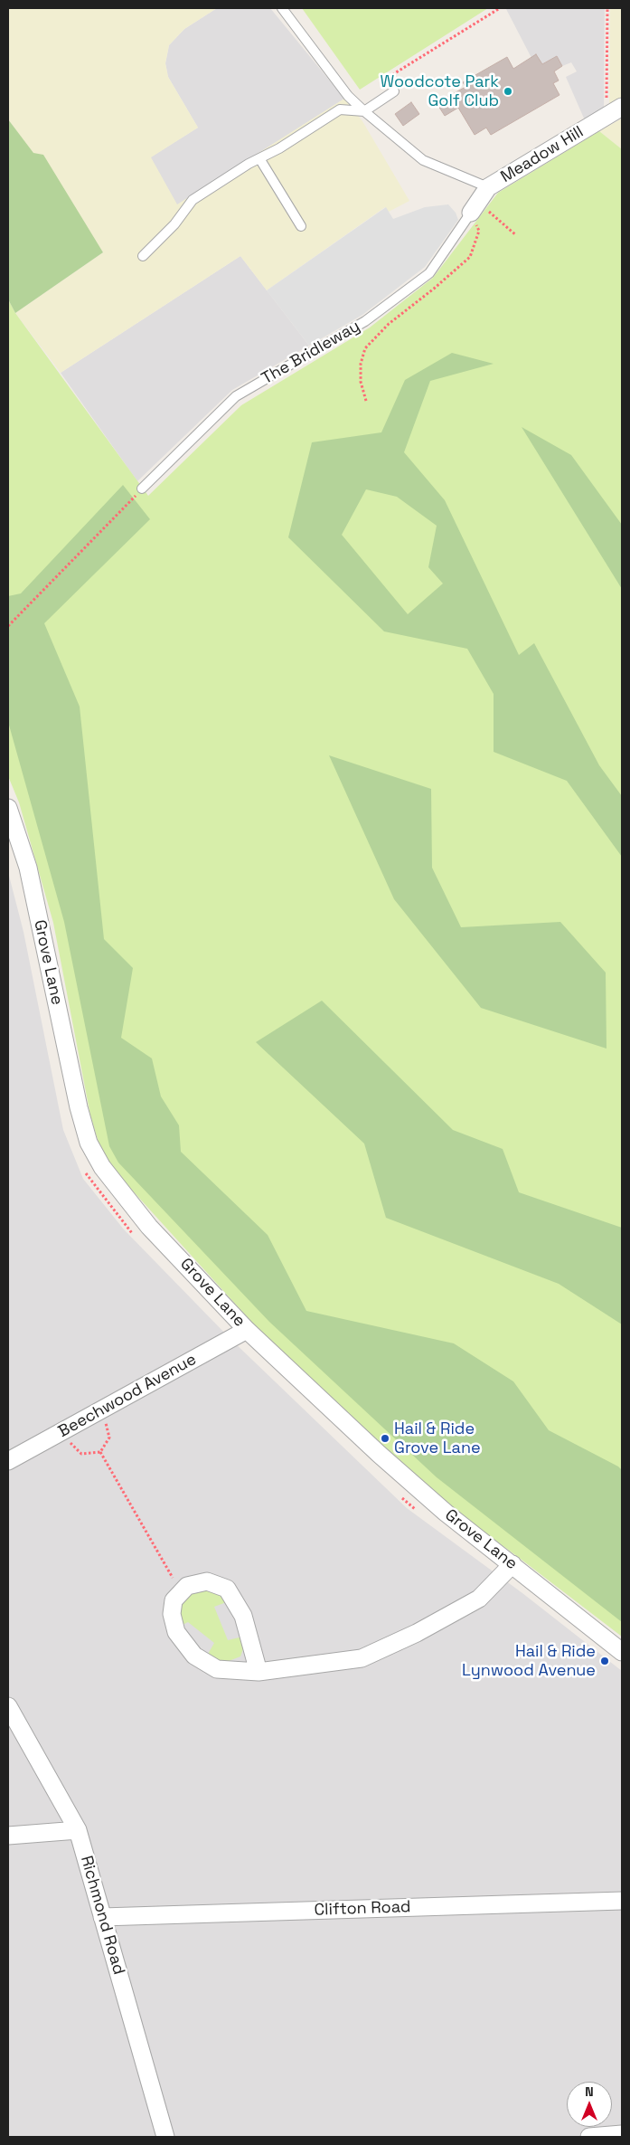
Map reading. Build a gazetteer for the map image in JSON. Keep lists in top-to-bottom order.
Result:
{
  "streets": {
    "street": [
      "Meadow Hill",
      "Grove Lane",
      "Beechwood Avenue",
      "Clifton Road",
      "Richmond Road"
    ],
    "lane": ["The Bridleway"]
  },
  "crossings": [
    ["Meadow Hill", "The Bridleway"],
    ["Grove Lane", "Beechwood Avenue"],
    ["Clifton Road", "Richmond Road"]
  ],
  "places": ["Woodcote Park Golf Club", "Hail & Ride Grove Lane", "Hail & Ride Lynwood Avenue"],
  "north": "top"
}
